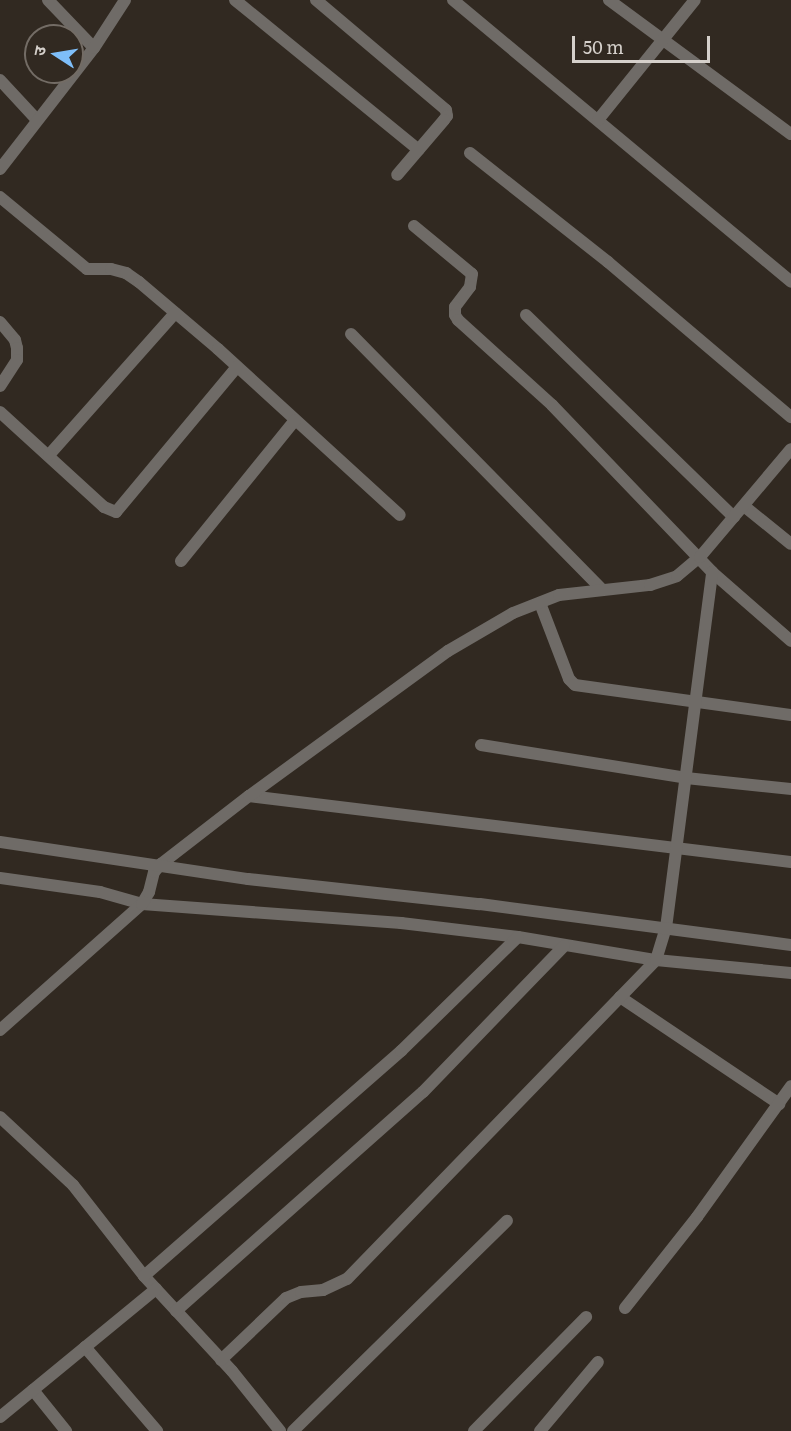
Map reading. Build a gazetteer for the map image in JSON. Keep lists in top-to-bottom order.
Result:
{
  "scale_bar": "50 m",
  "north": "left"
}
